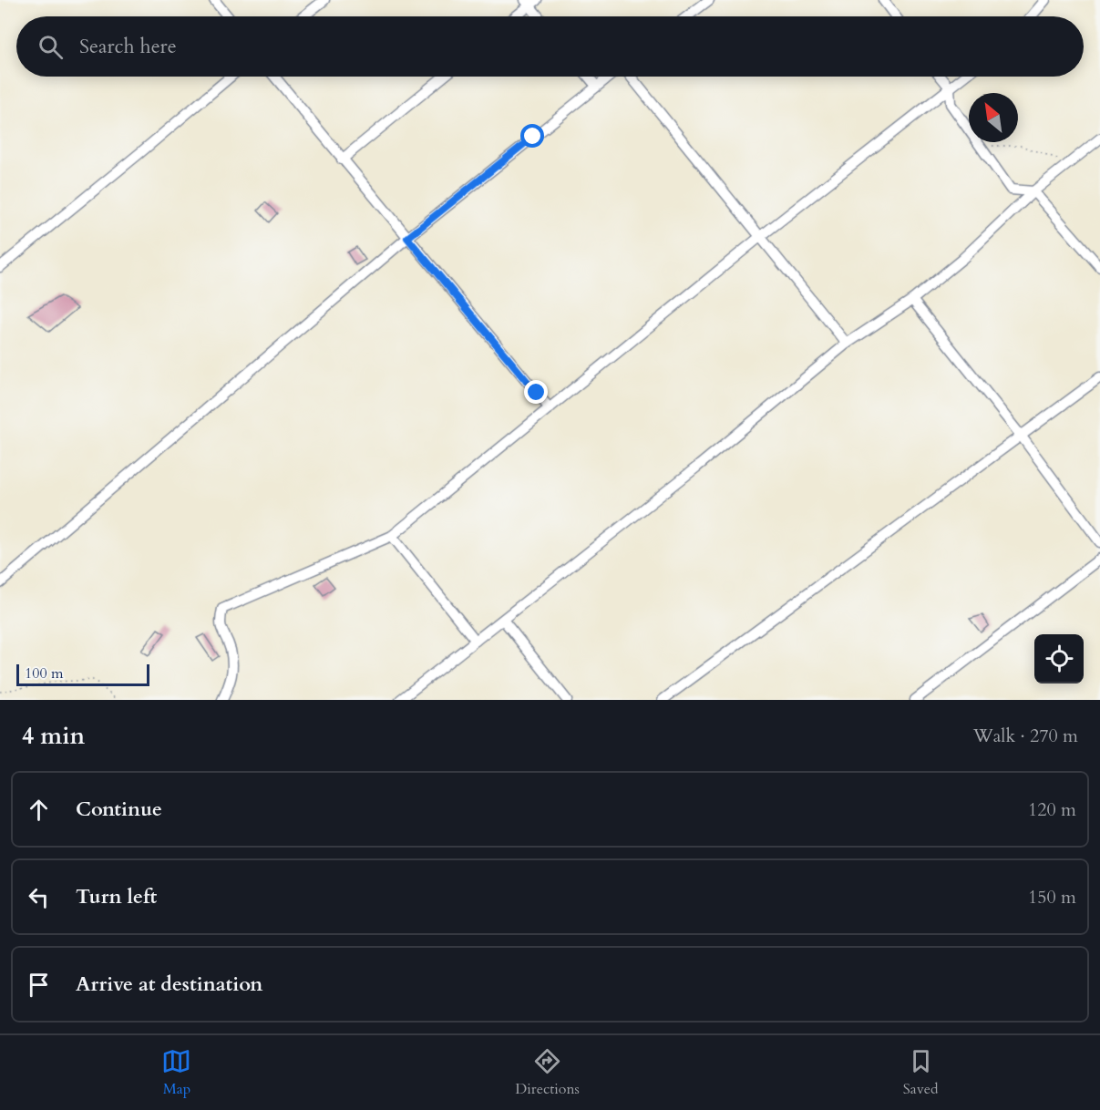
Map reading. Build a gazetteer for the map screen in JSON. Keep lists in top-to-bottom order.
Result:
{
  "scale_bar": "100 m",
  "north": "top left",
  "page": {
    "search": "Search here",
    "scale": "100 m",
    "heading": ["4 min", "Walk · 270 m"],
    "list": [
      ["Continue", "120 m"],
      ["Turn left", "150 m"],
      "Arrive at destination"
    ],
    "nav": ["Map", "Directions", "Saved"]
  }
}
